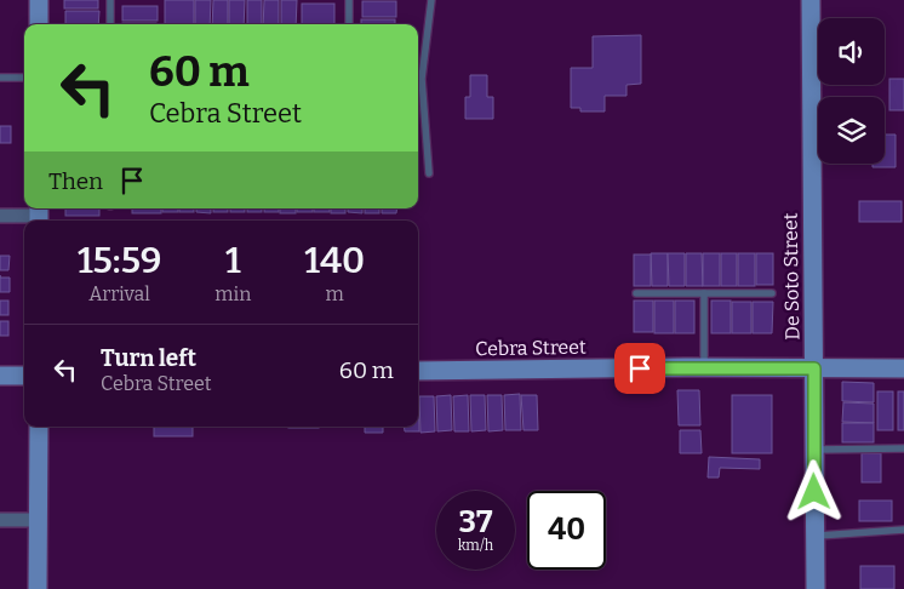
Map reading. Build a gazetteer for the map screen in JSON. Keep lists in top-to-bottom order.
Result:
{
  "streets": {
    "street": ["De Soto Street", "Cebra Street"]
  },
  "crossings": [
    ["De Soto Street", "Cebra Street"]
  ],
  "page": {
    "turn": ["60 m", "Cebra Street"],
    "then": "Then",
    "eta": [
      "15:59",
      "Arrival",
      "1",
      "min",
      "140",
      "m"
    ],
    "list": [
      {
        "name": "Turn left",
        "note": "Cebra Street",
        "value": "60 m"
      }
    ],
    "speed": "37 km/h",
    "limit": "40"
  }
}
